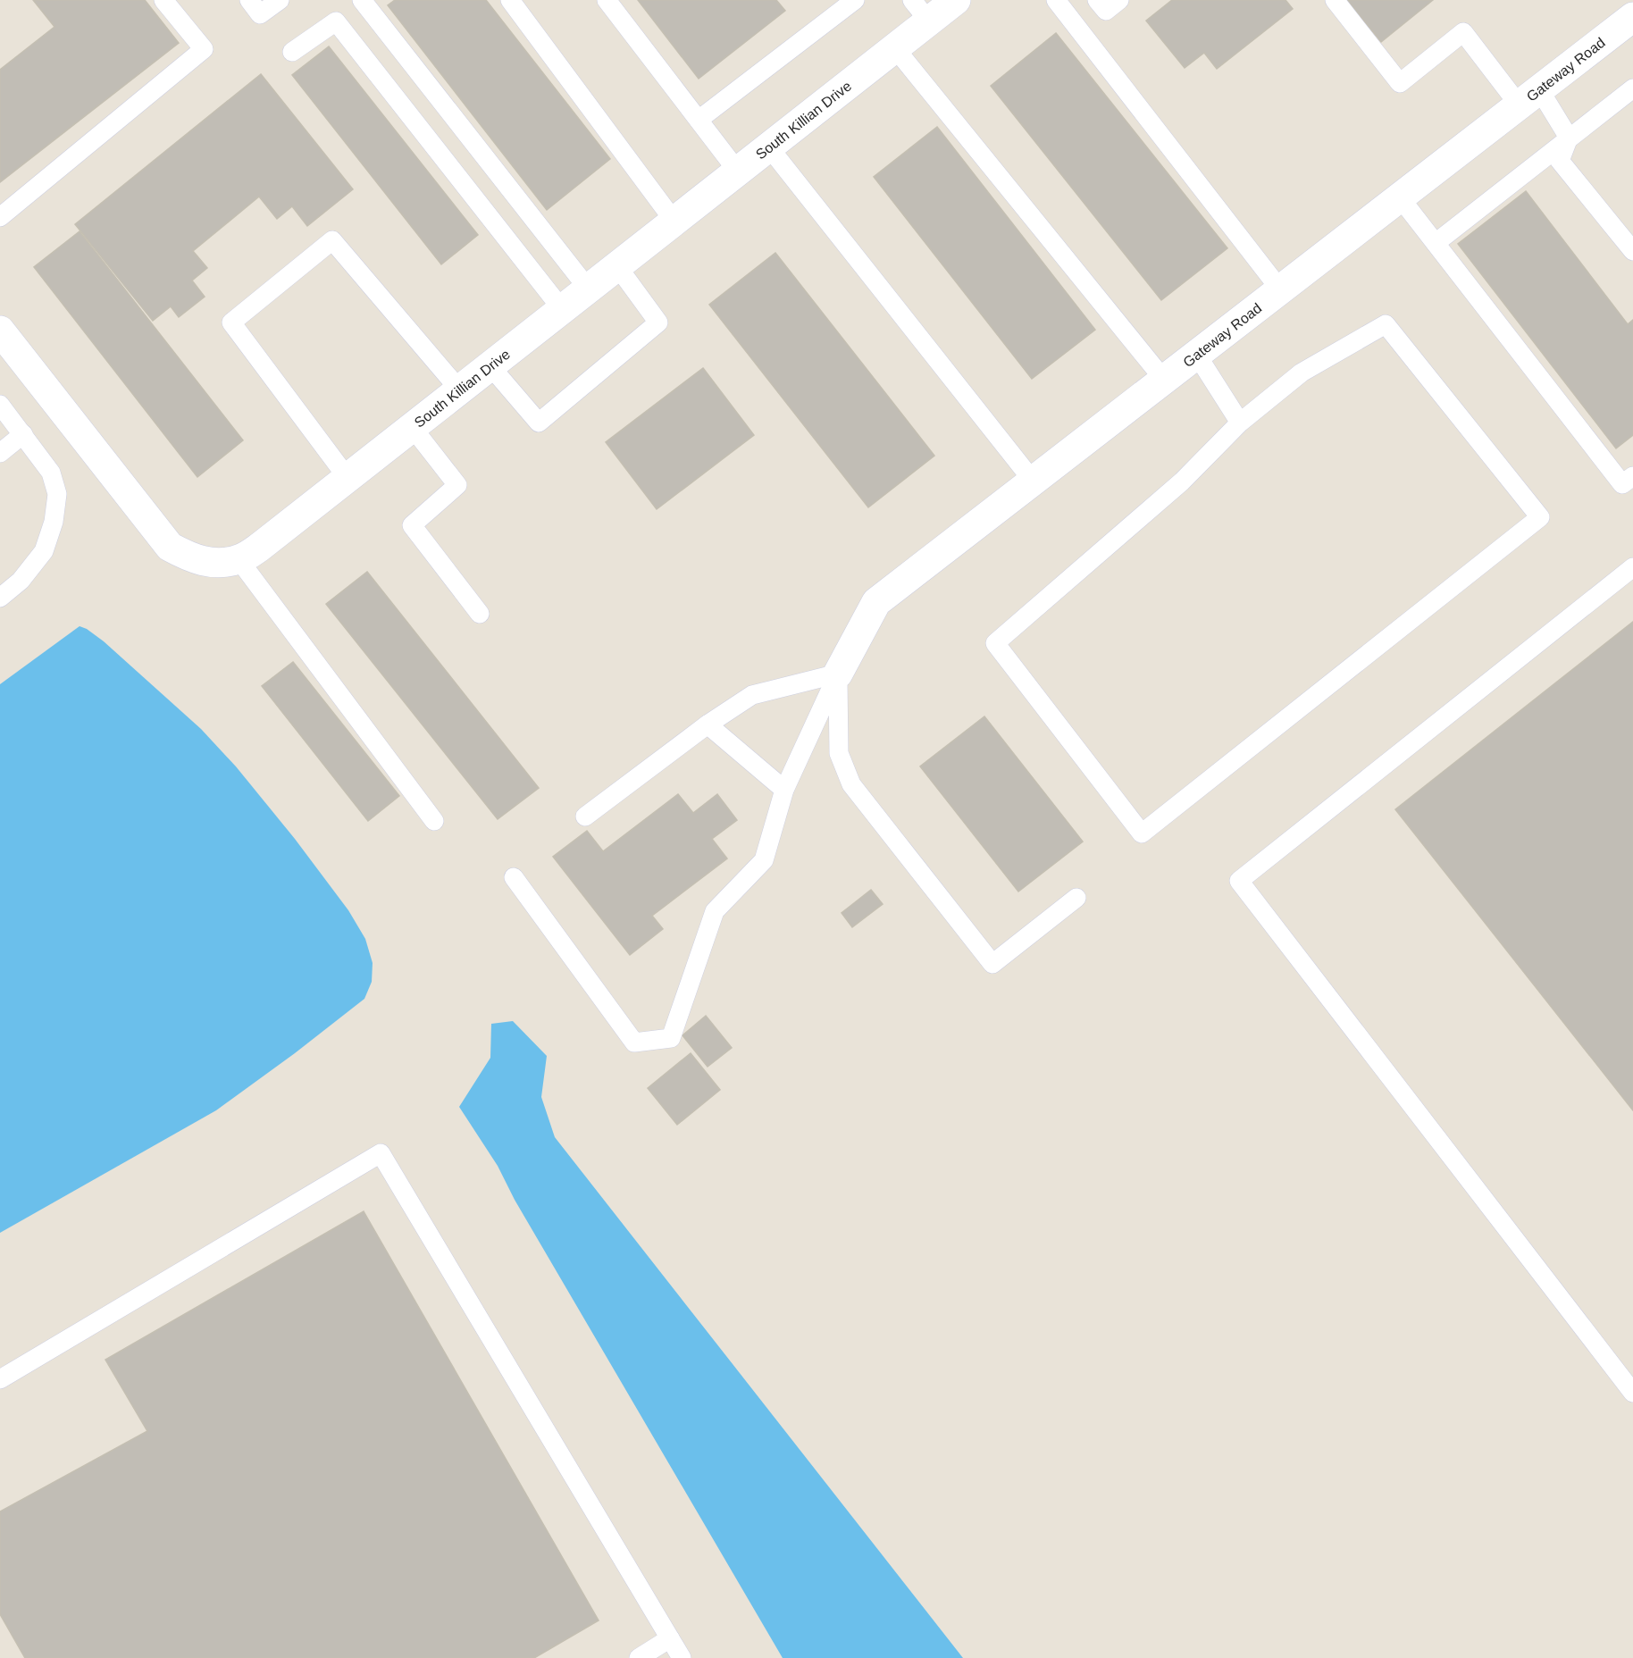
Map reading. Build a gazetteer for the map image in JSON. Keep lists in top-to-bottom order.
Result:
{
  "streets": {
    "street": ["Gateway Road", "South Killian Drive"]
  }
}
